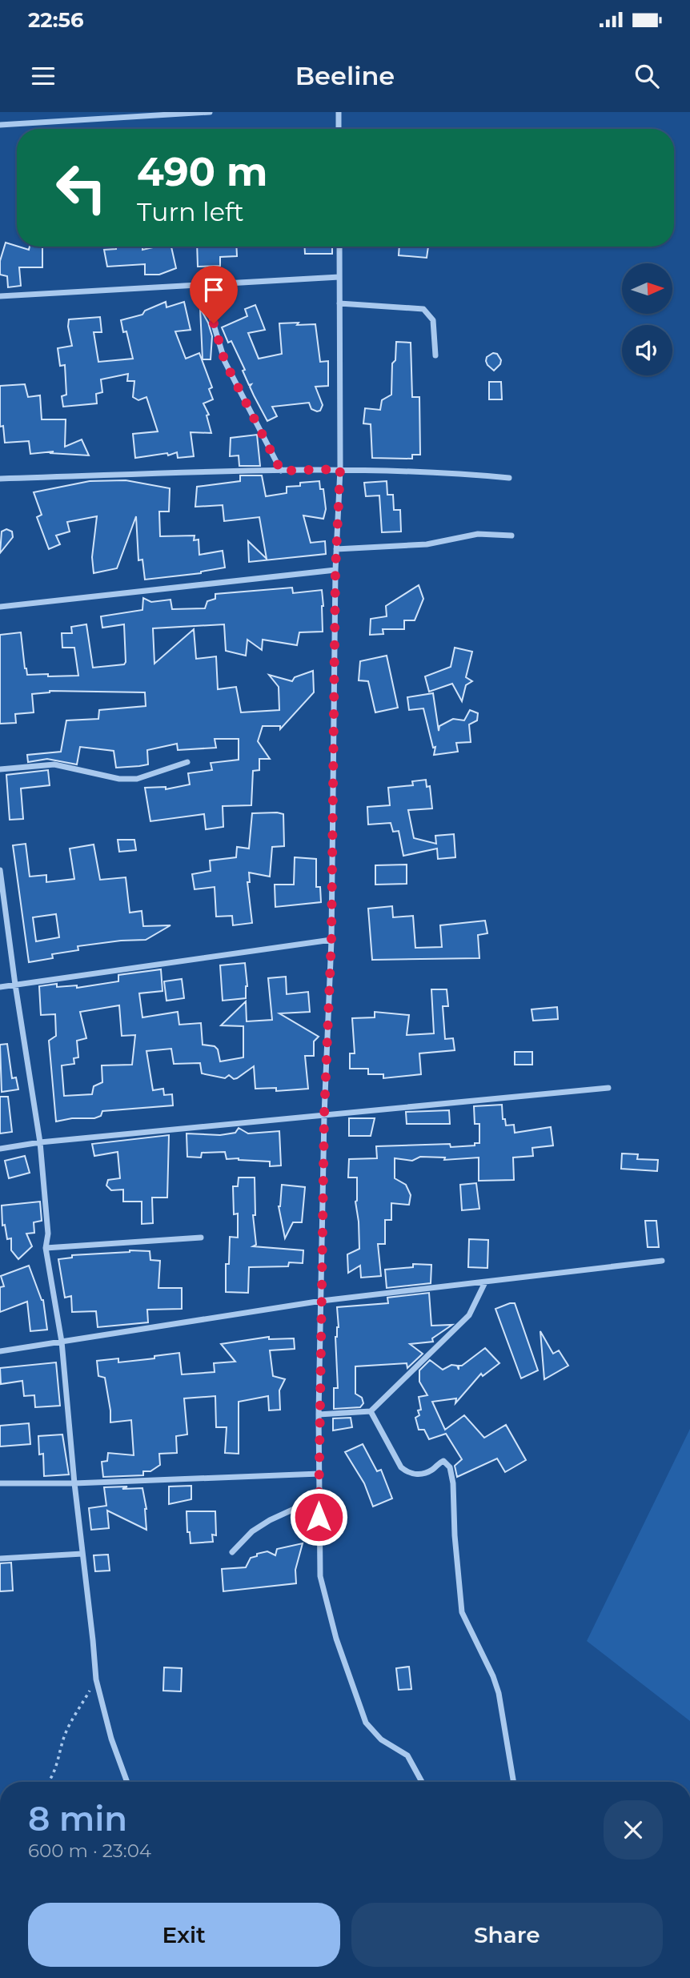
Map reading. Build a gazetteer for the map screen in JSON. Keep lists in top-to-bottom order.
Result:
{
  "north": "right",
  "page": {
    "status": "22:56",
    "header": "Beeline",
    "turn": ["490 m", "Turn left"],
    "heading": ["8 min", "600 m · 23:04"],
    "buttons": ["Exit", "Share"]
  }
}
